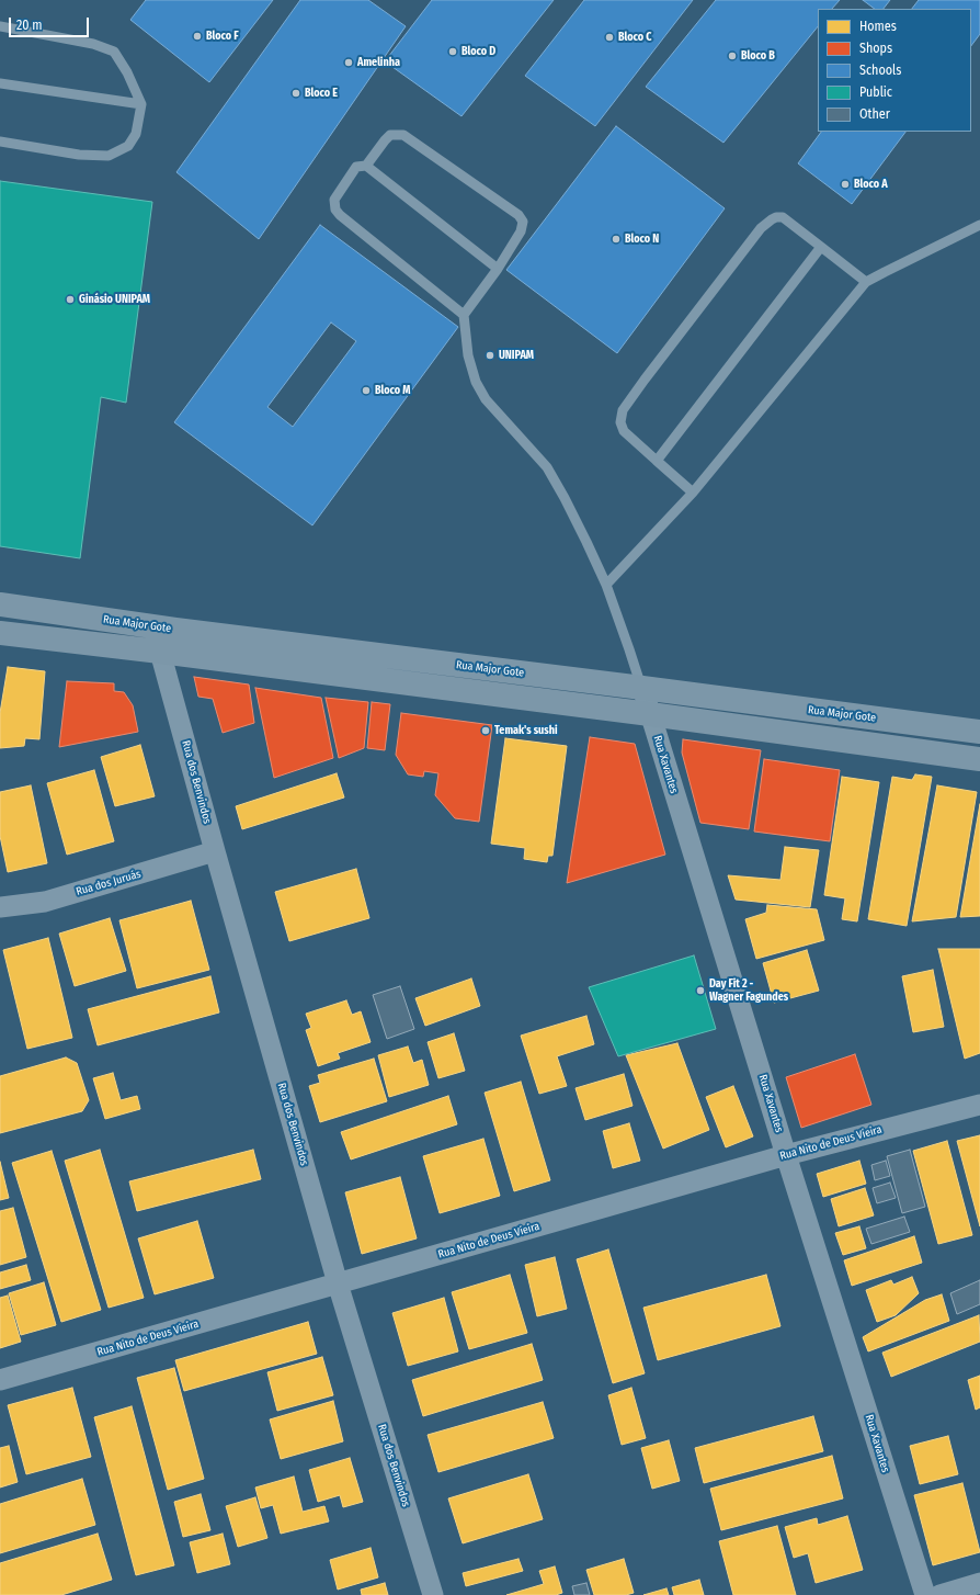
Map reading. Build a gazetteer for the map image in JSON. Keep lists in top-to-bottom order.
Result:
{
  "streets": {
    "main road": ["Rua Major Gote"],
    "street": [
      "Rua Xavantes",
      "Rua dos Benvindos",
      "Rua dos Juruás",
      "Rua Nito de Deus Vieira"
    ]
  },
  "crossings": [
    ["Rua Major Gote", "Rua Xavantes"],
    ["Rua Xavantes", "Rua Nito de Deus Vieira"],
    ["Rua dos Benvindos", "Rua dos Juruás"],
    ["Rua dos Benvindos", "Rua Nito de Deus Vieira"]
  ],
  "places": [
    "Bloco F",
    "Bloco C",
    "Bloco D",
    "Bloco B",
    "Amelinha",
    "Bloco E",
    "Bloco A",
    "Bloco N",
    "Ginásio UNIPAM",
    "UNIPAM",
    "Bloco M",
    "Temak's sushi",
    "Day Fit 2 - Wagner Fagundes"
  ],
  "legend": [
    "Homes",
    "Shops",
    "Schools",
    "Public",
    "Other"
  ],
  "scale_bar": "20 m"
}
